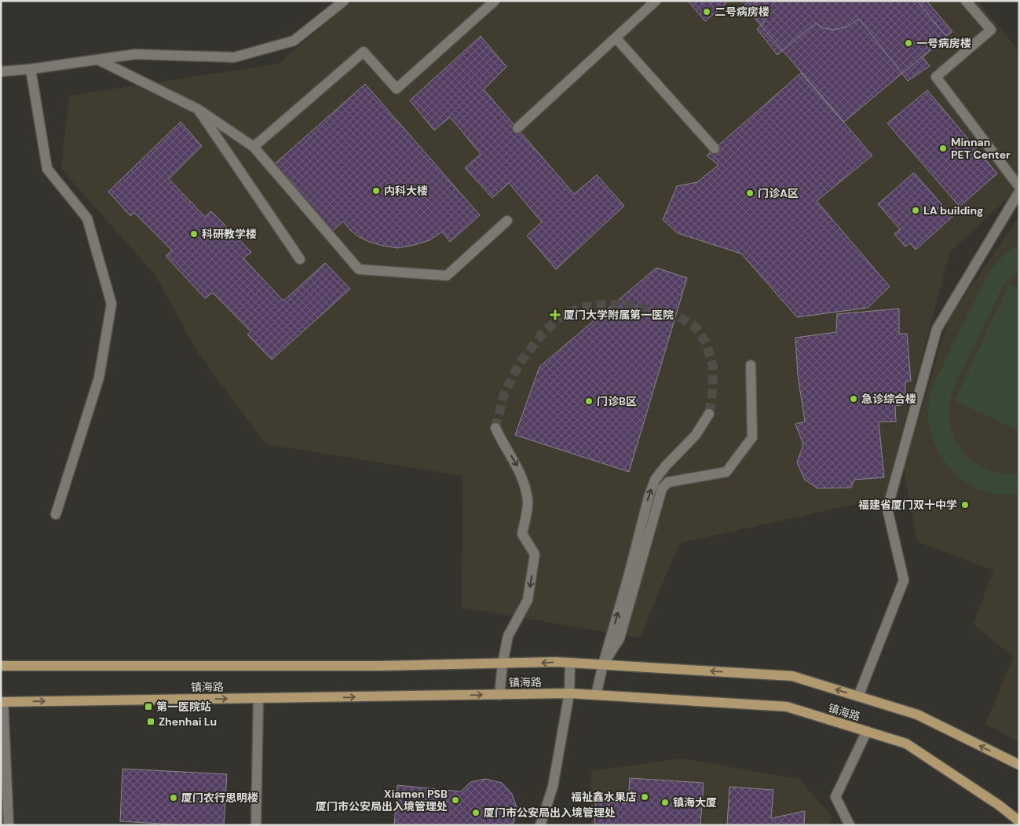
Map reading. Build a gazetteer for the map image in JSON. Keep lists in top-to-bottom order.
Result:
{
  "streets": {
    "main road": ["镇海路"]
  },
  "places": {
    "other": [
      "二号病房楼",
      "一号病房楼",
      "Minnan PET Center",
      "内科大楼",
      "门诊A区",
      "LA building",
      "科研教学楼",
      "急诊综合楼",
      "门诊B区",
      "福建省厦门双十中学",
      "福祉鑫水果店",
      "厦门农行思明楼",
      "Xiamen PSB 厦门市公安局出入境管理处",
      "镇海大厦",
      "厦门市公安局出入境管理处"
    ],
    "health": ["厦门大学附属第一医院"],
    "transit": ["第一医院站", "Zhenhai Lu"]
  }
}
